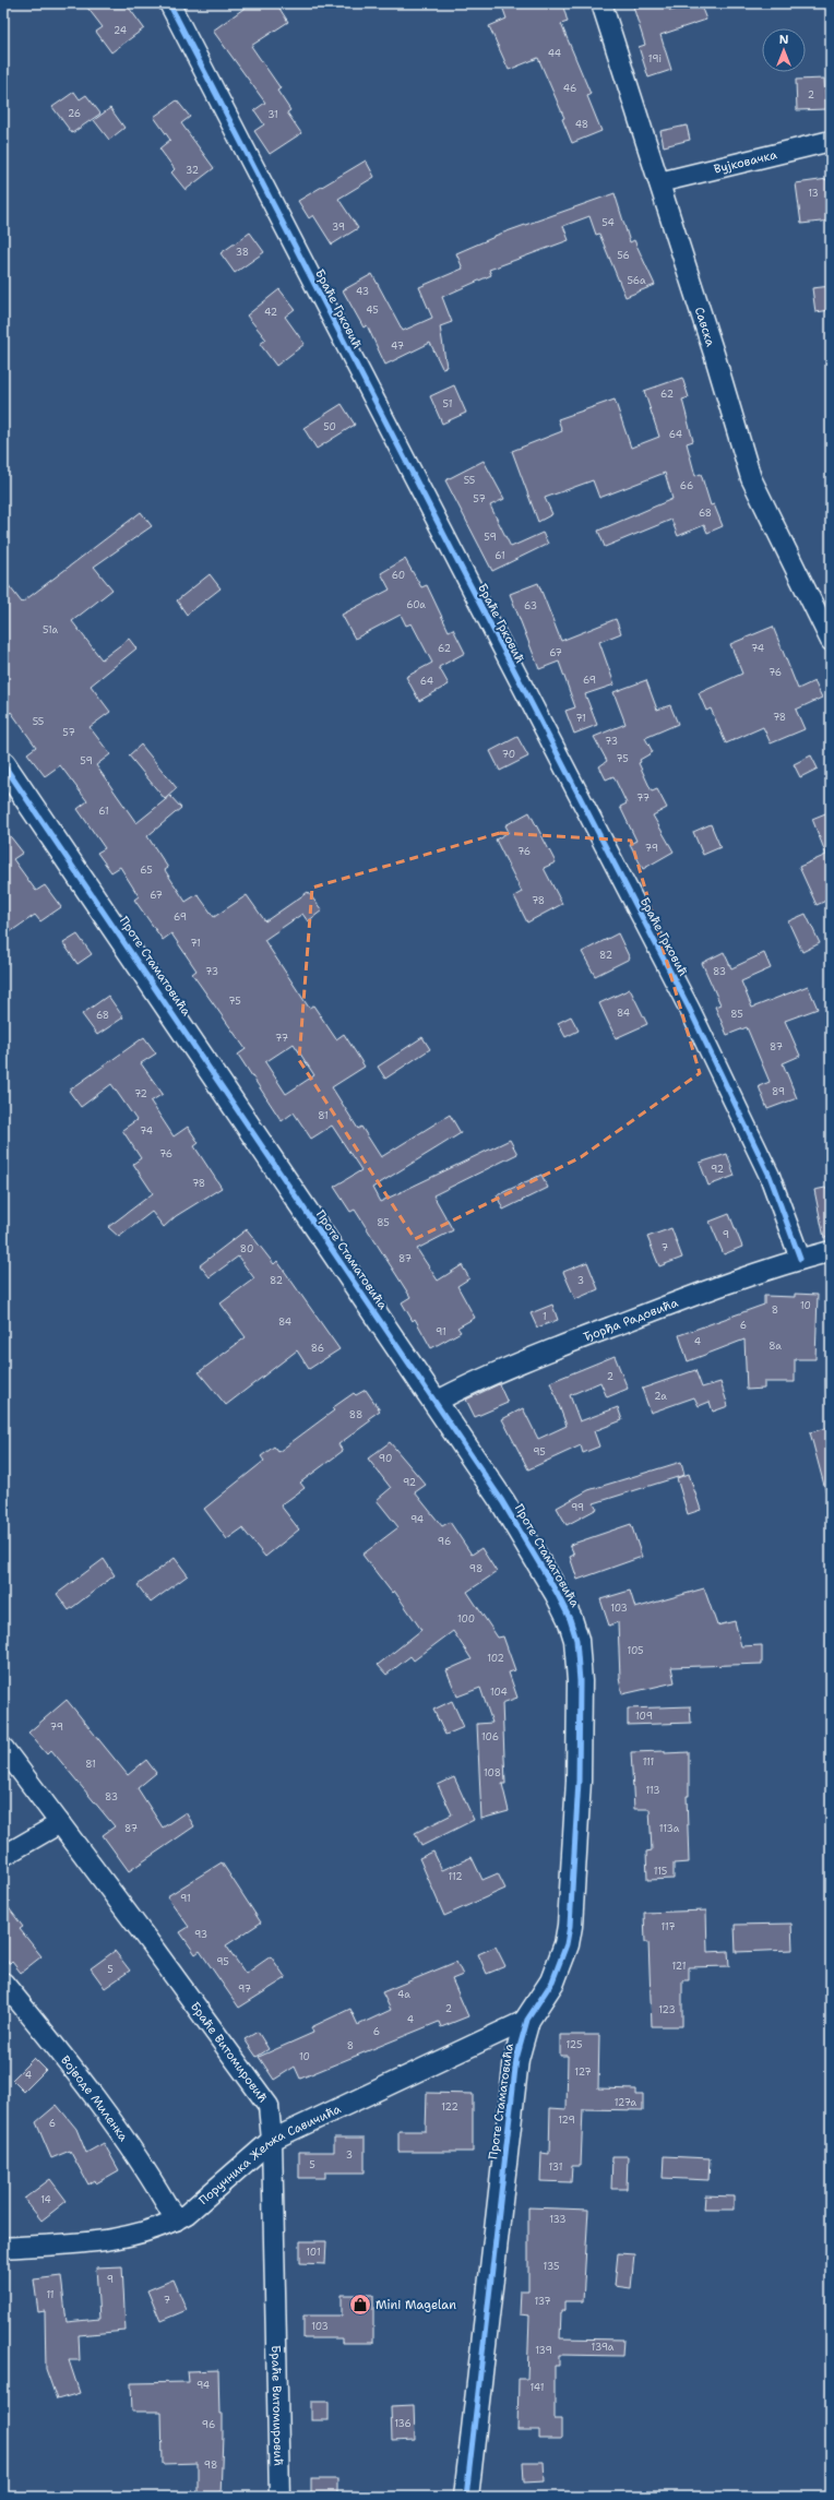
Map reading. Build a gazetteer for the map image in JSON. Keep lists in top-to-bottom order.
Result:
{
  "streets": {
    "street": [
      "Вујковачка",
      "Браће Грковић",
      "Савска",
      "Проте Стаматовића",
      "Ђорђа Радовића",
      "Браће Витомировић",
      "Војводе Миленка",
      "Поручника Жељка Савичића"
    ]
  },
  "crossings": [
    ["Вујковачка", "Савска"],
    ["Браће Грковић", "Ђорђа Радовића"],
    ["Проте Стаматовића", "Ђорђа Радовића"],
    ["Проте Стаматовића", "Поручника Жељка Савичића"],
    ["Браће Витомировић", "Поручника Жељка Савичића"],
    ["Војводе Миленка", "Поручника Жељка Савичића"]
  ],
  "places": {
    "shop": ["Mini Magelan"]
  },
  "house_numbers": [
    "24",
    "44",
    "19i",
    "46",
    "2",
    "26",
    "31",
    "48",
    "32",
    "13",
    "54",
    "39",
    "38",
    "56",
    "56a",
    "43",
    "45",
    "42",
    "47",
    "62",
    "51",
    "50",
    "64",
    "55",
    "66",
    "57",
    "68",
    "59",
    "61",
    "60",
    "60a",
    "63",
    "51a",
    "62",
    "74",
    "67",
    "76",
    "69",
    "64",
    "78",
    "71",
    "55",
    "57",
    "73",
    "70",
    "75",
    "59",
    "77",
    "61",
    "79",
    "76",
    "65",
    "67",
    "78",
    "69",
    "71",
    "82",
    "73",
    "83",
    "75",
    "84",
    "85",
    "68",
    "77",
    "87",
    "89",
    "72",
    "81",
    "74",
    "76",
    "92",
    "78",
    "85",
    "9",
    "7",
    "80",
    "87",
    "82",
    "3",
    "10",
    "8",
    "1",
    "84",
    "6",
    "91",
    "4",
    "8a",
    "86",
    "2",
    "2a",
    "88",
    "95",
    "90",
    "92",
    "99",
    "94",
    "96",
    "98",
    "103",
    "100",
    "105",
    "102",
    "104",
    "109",
    "79",
    "106",
    "111",
    "81",
    "108",
    "113",
    "83",
    "87",
    "113a",
    "115",
    "112",
    "91",
    "117",
    "93",
    "95",
    "121",
    "5",
    "97",
    "4a",
    "2",
    "123",
    "4",
    "6",
    "125",
    "8",
    "10",
    "127",
    "4",
    "127a",
    "122",
    "129",
    "6",
    "3",
    "5",
    "131",
    "14",
    "133",
    "101",
    "135",
    "9",
    "11",
    "7",
    "137",
    "103",
    "139a",
    "139",
    "94",
    "141",
    "136",
    "96",
    "98"
  ],
  "north": "top"
}
